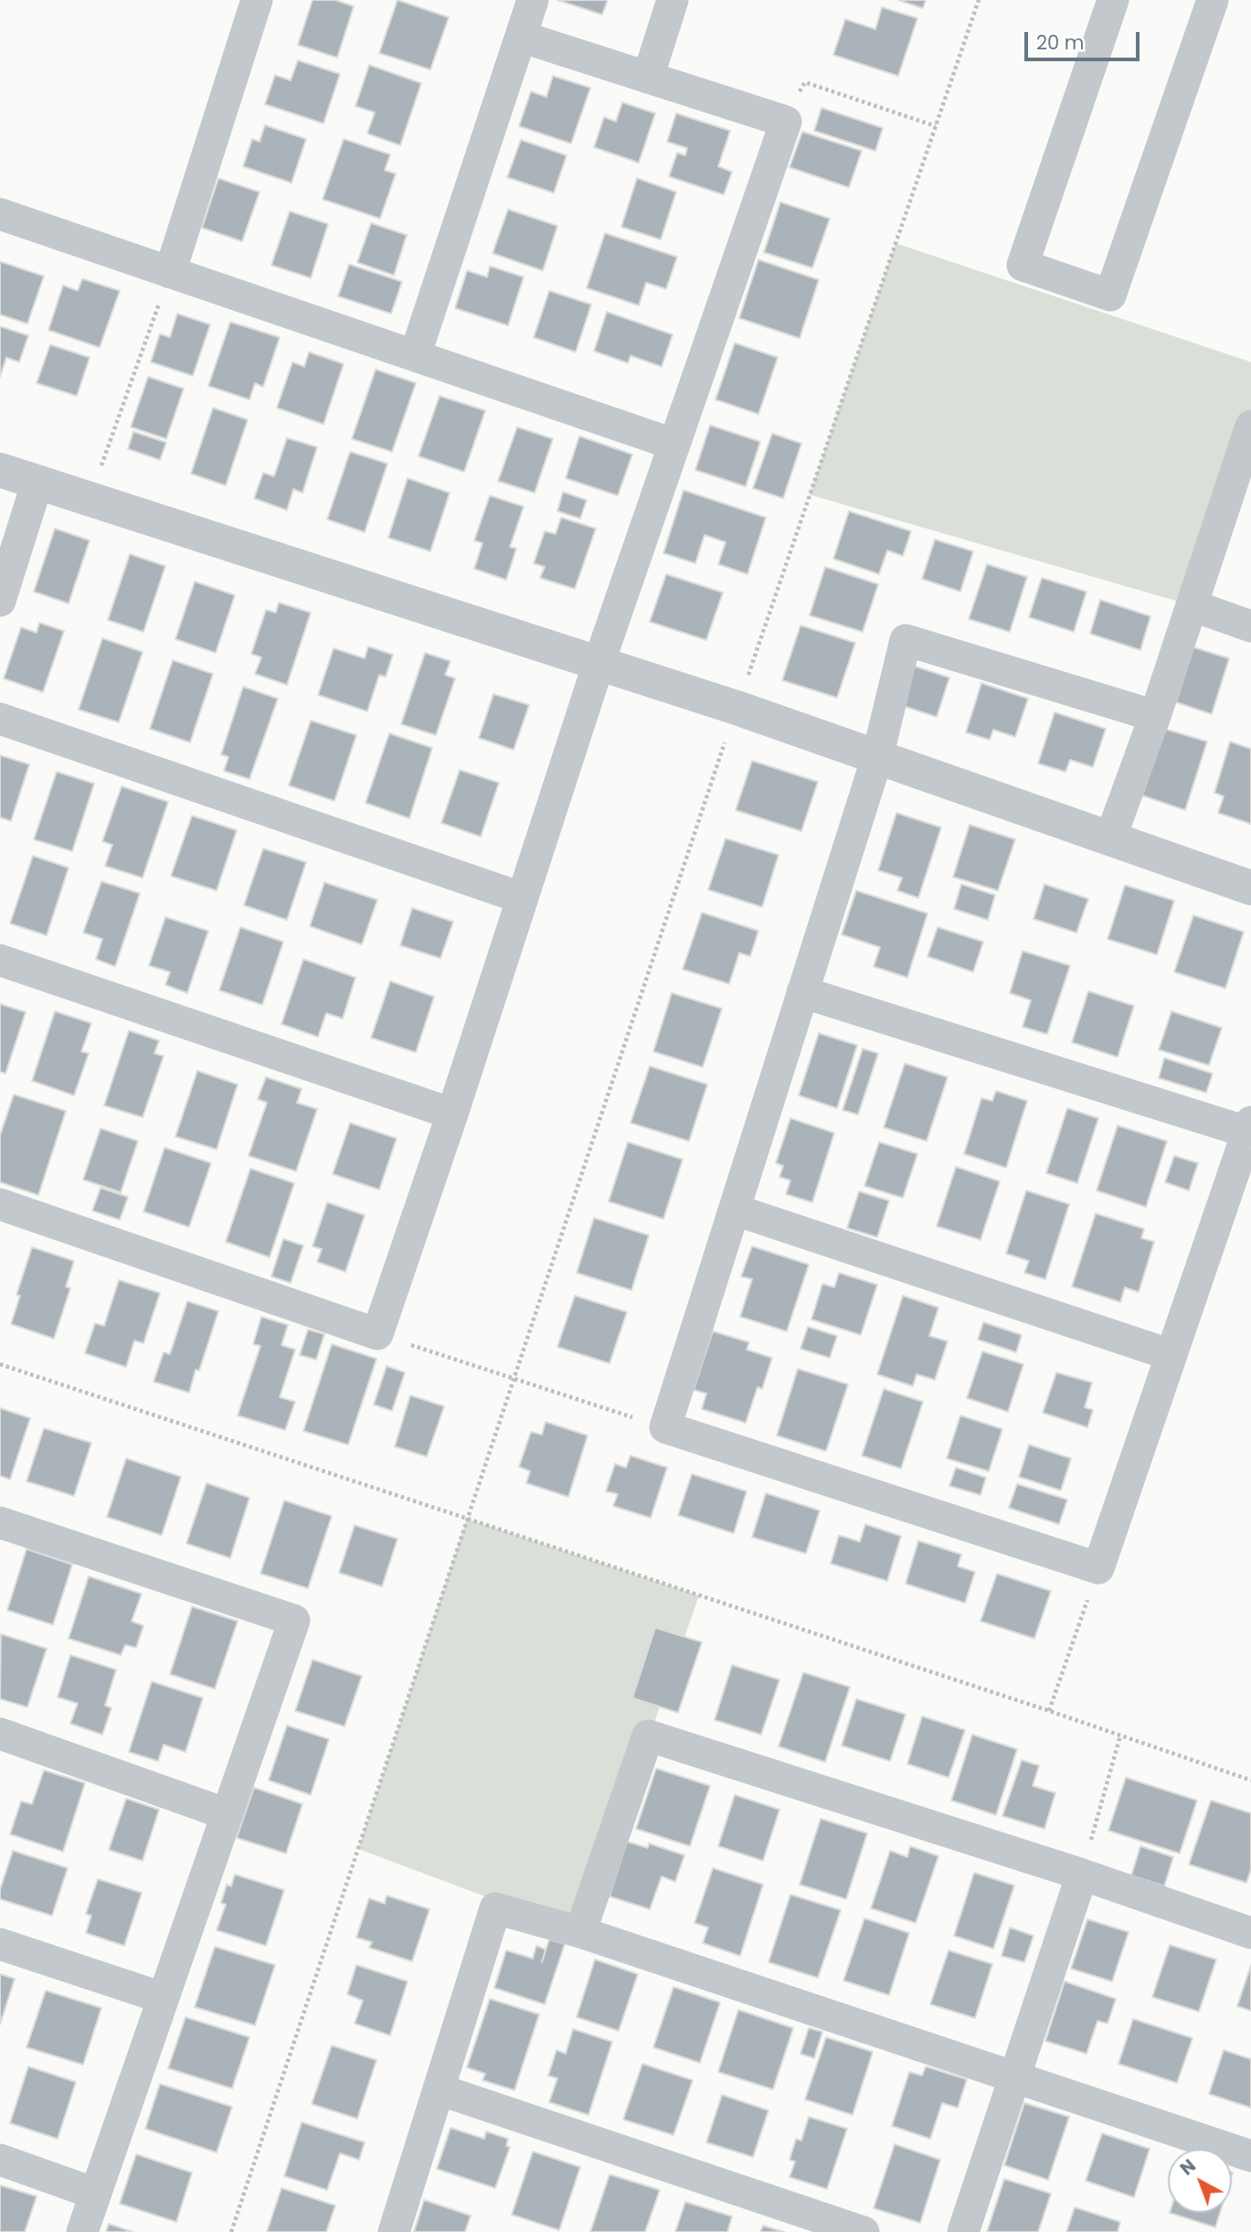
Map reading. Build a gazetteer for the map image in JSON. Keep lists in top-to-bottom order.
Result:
{
  "scale_bar": "20 m",
  "north": "top left"
}
